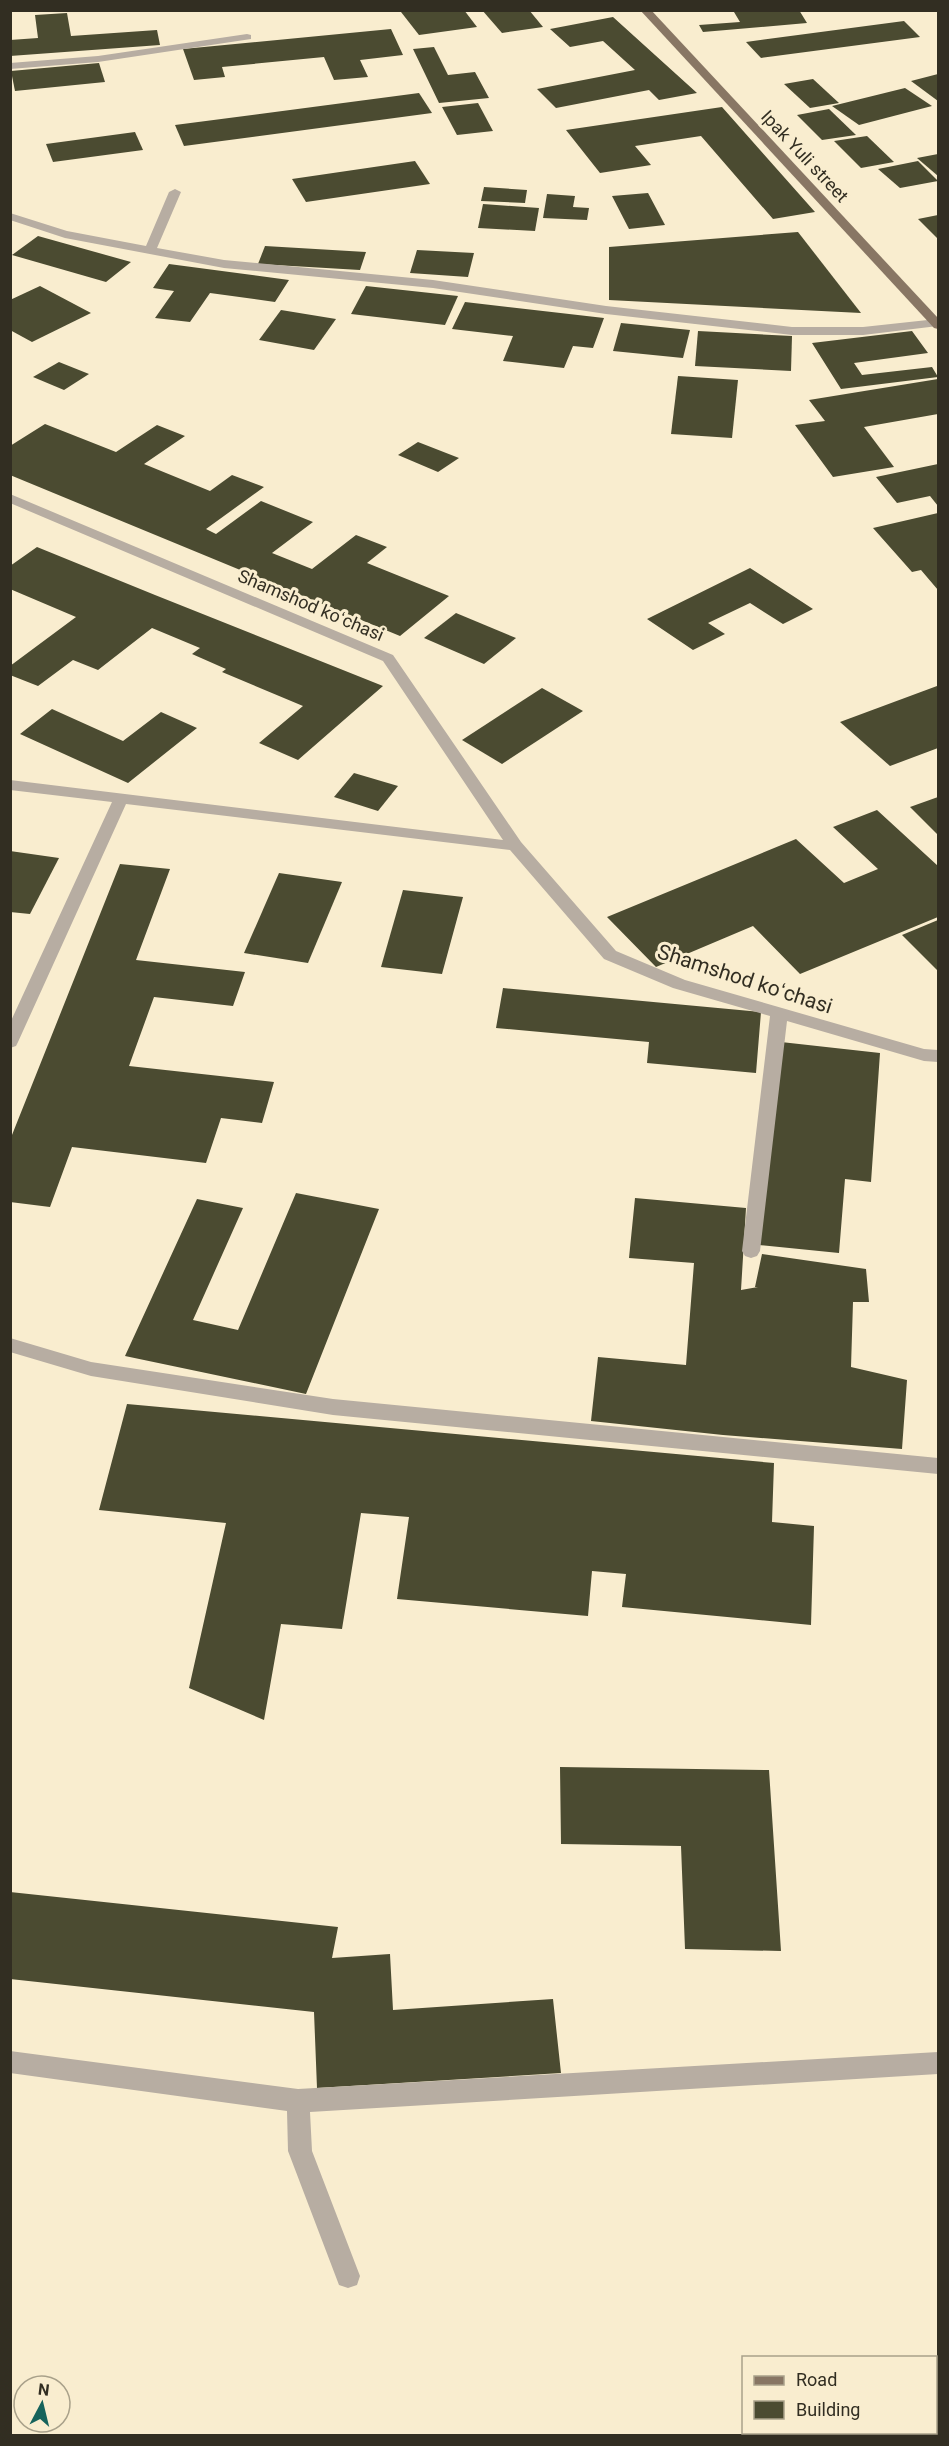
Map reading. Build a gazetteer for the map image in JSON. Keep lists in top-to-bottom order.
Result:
{
  "streets": {
    "main road": ["Ipak Yuli street"],
    "street": ["Shamshod koʻchasi"]
  },
  "legend": ["Road", "Building"],
  "north": "top"
}
